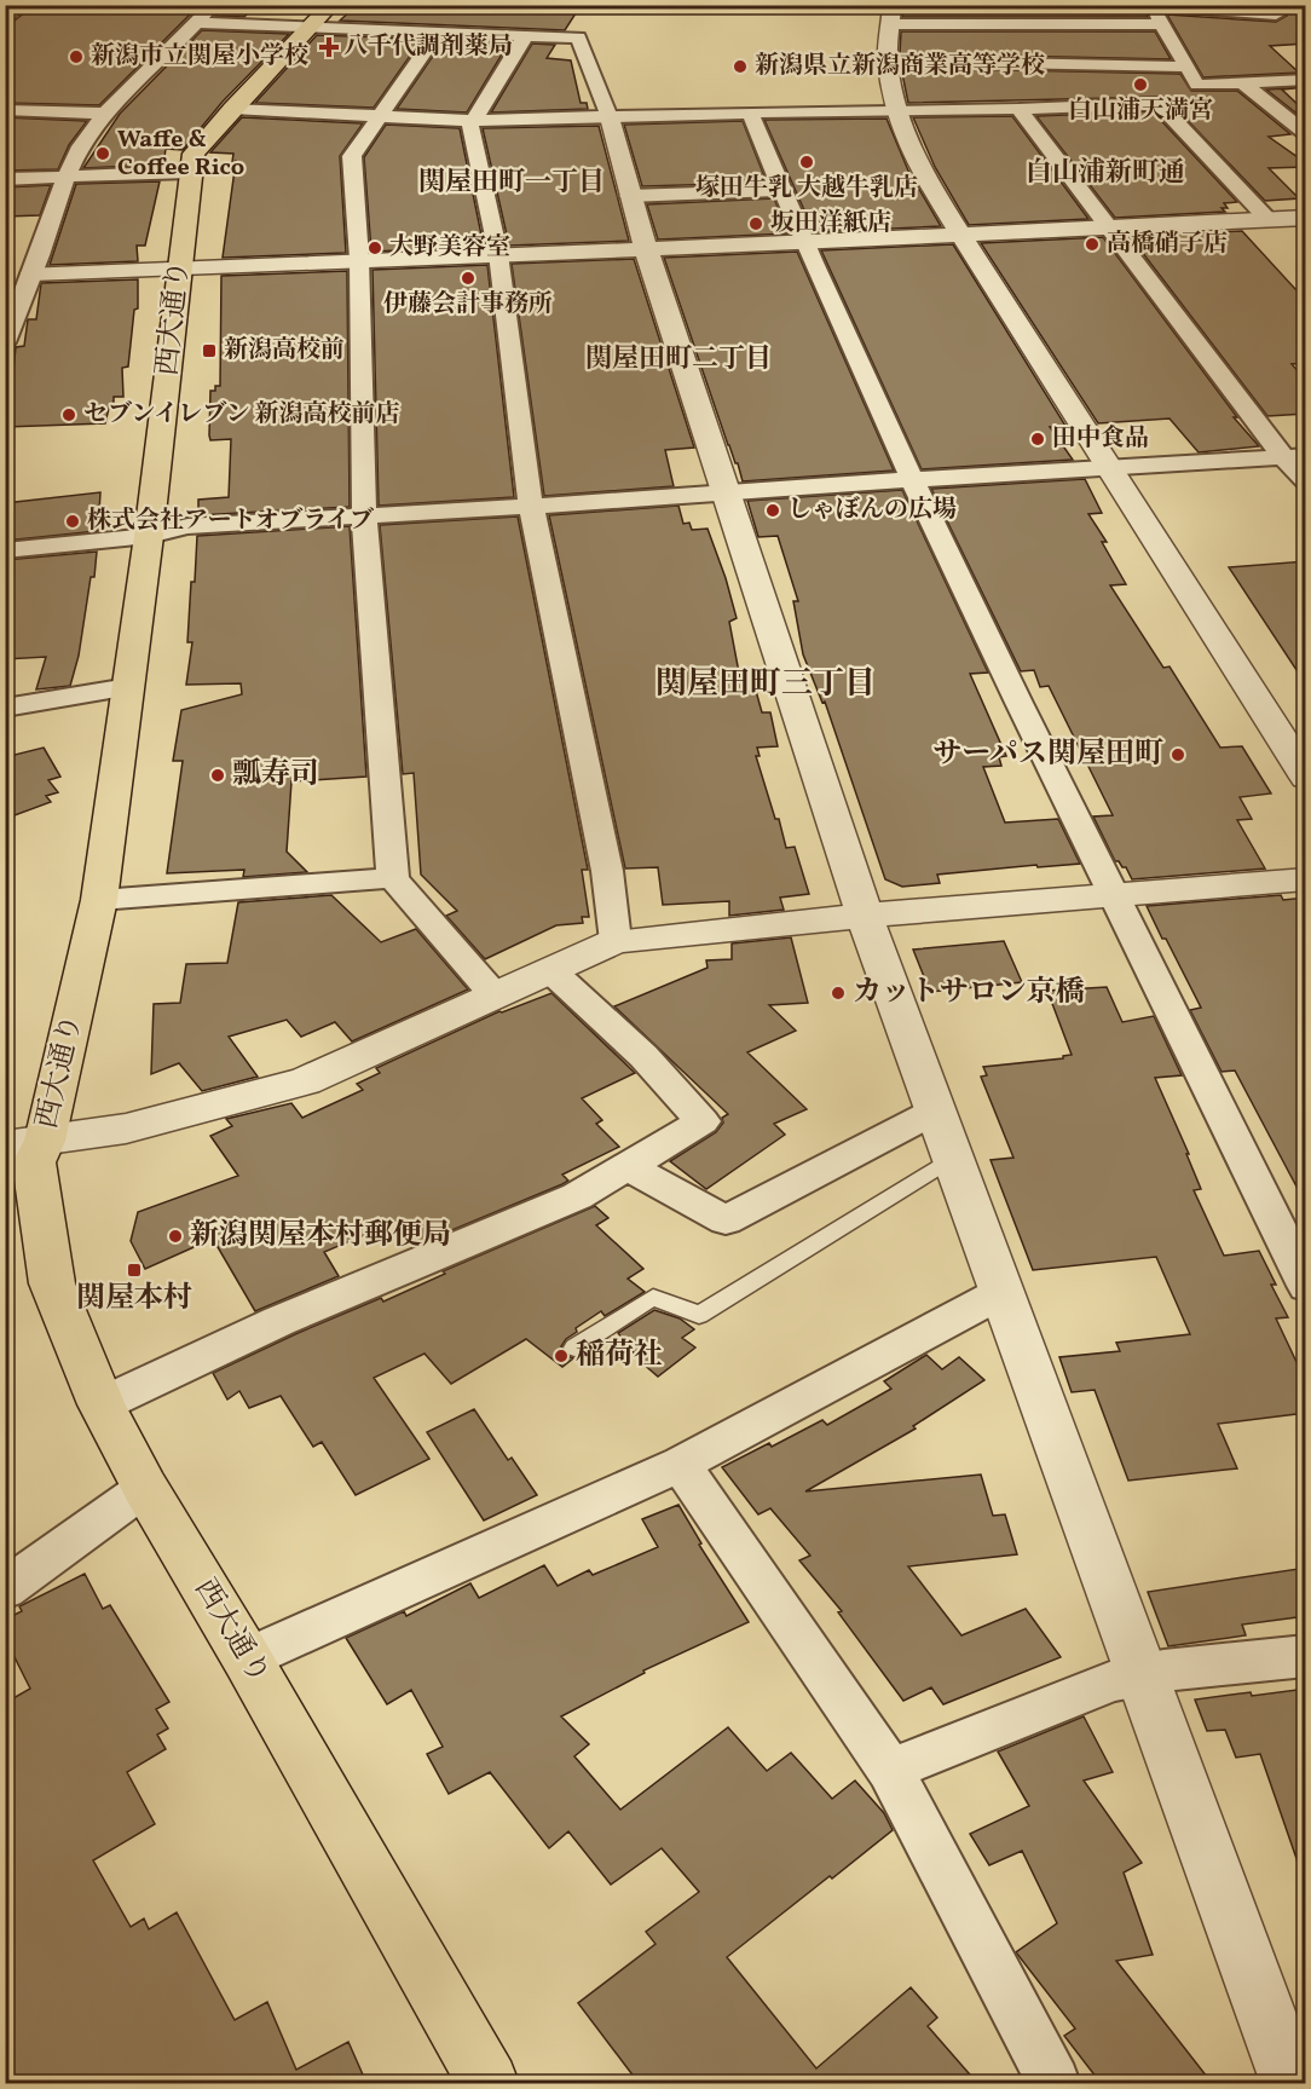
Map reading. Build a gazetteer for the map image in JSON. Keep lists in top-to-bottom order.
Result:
{
  "streets": {
    "highway": ["西大通り"]
  },
  "districts": [
    "白山浦新町通",
    "関屋田町一丁目",
    "関屋田町二丁目",
    "関屋田町三丁目"
  ],
  "places": {
    "health": ["八千代調剤薬局"],
    "other": [
      "新潟市立関屋小学校",
      "新潟県立新潟商業高等学校",
      "白山浦天満宮",
      "Waffe & Coffee Rico",
      "塚田牛乳 大越牛乳店",
      "坂田洋紙店",
      "高橋硝子店",
      "大野美容室",
      "伊藤会計事務所",
      "セブンイレブン 新潟高校前店",
      "田中食品",
      "しゃぼんの広場",
      "株式会社アートオブライブ",
      "サーパス関屋田町",
      "瓢寿司",
      "カットサロン京橋",
      "新潟関屋本村郵便局",
      "稲荷社"
    ],
    "transit": ["新潟高校前", "関屋本村"]
  }
}
